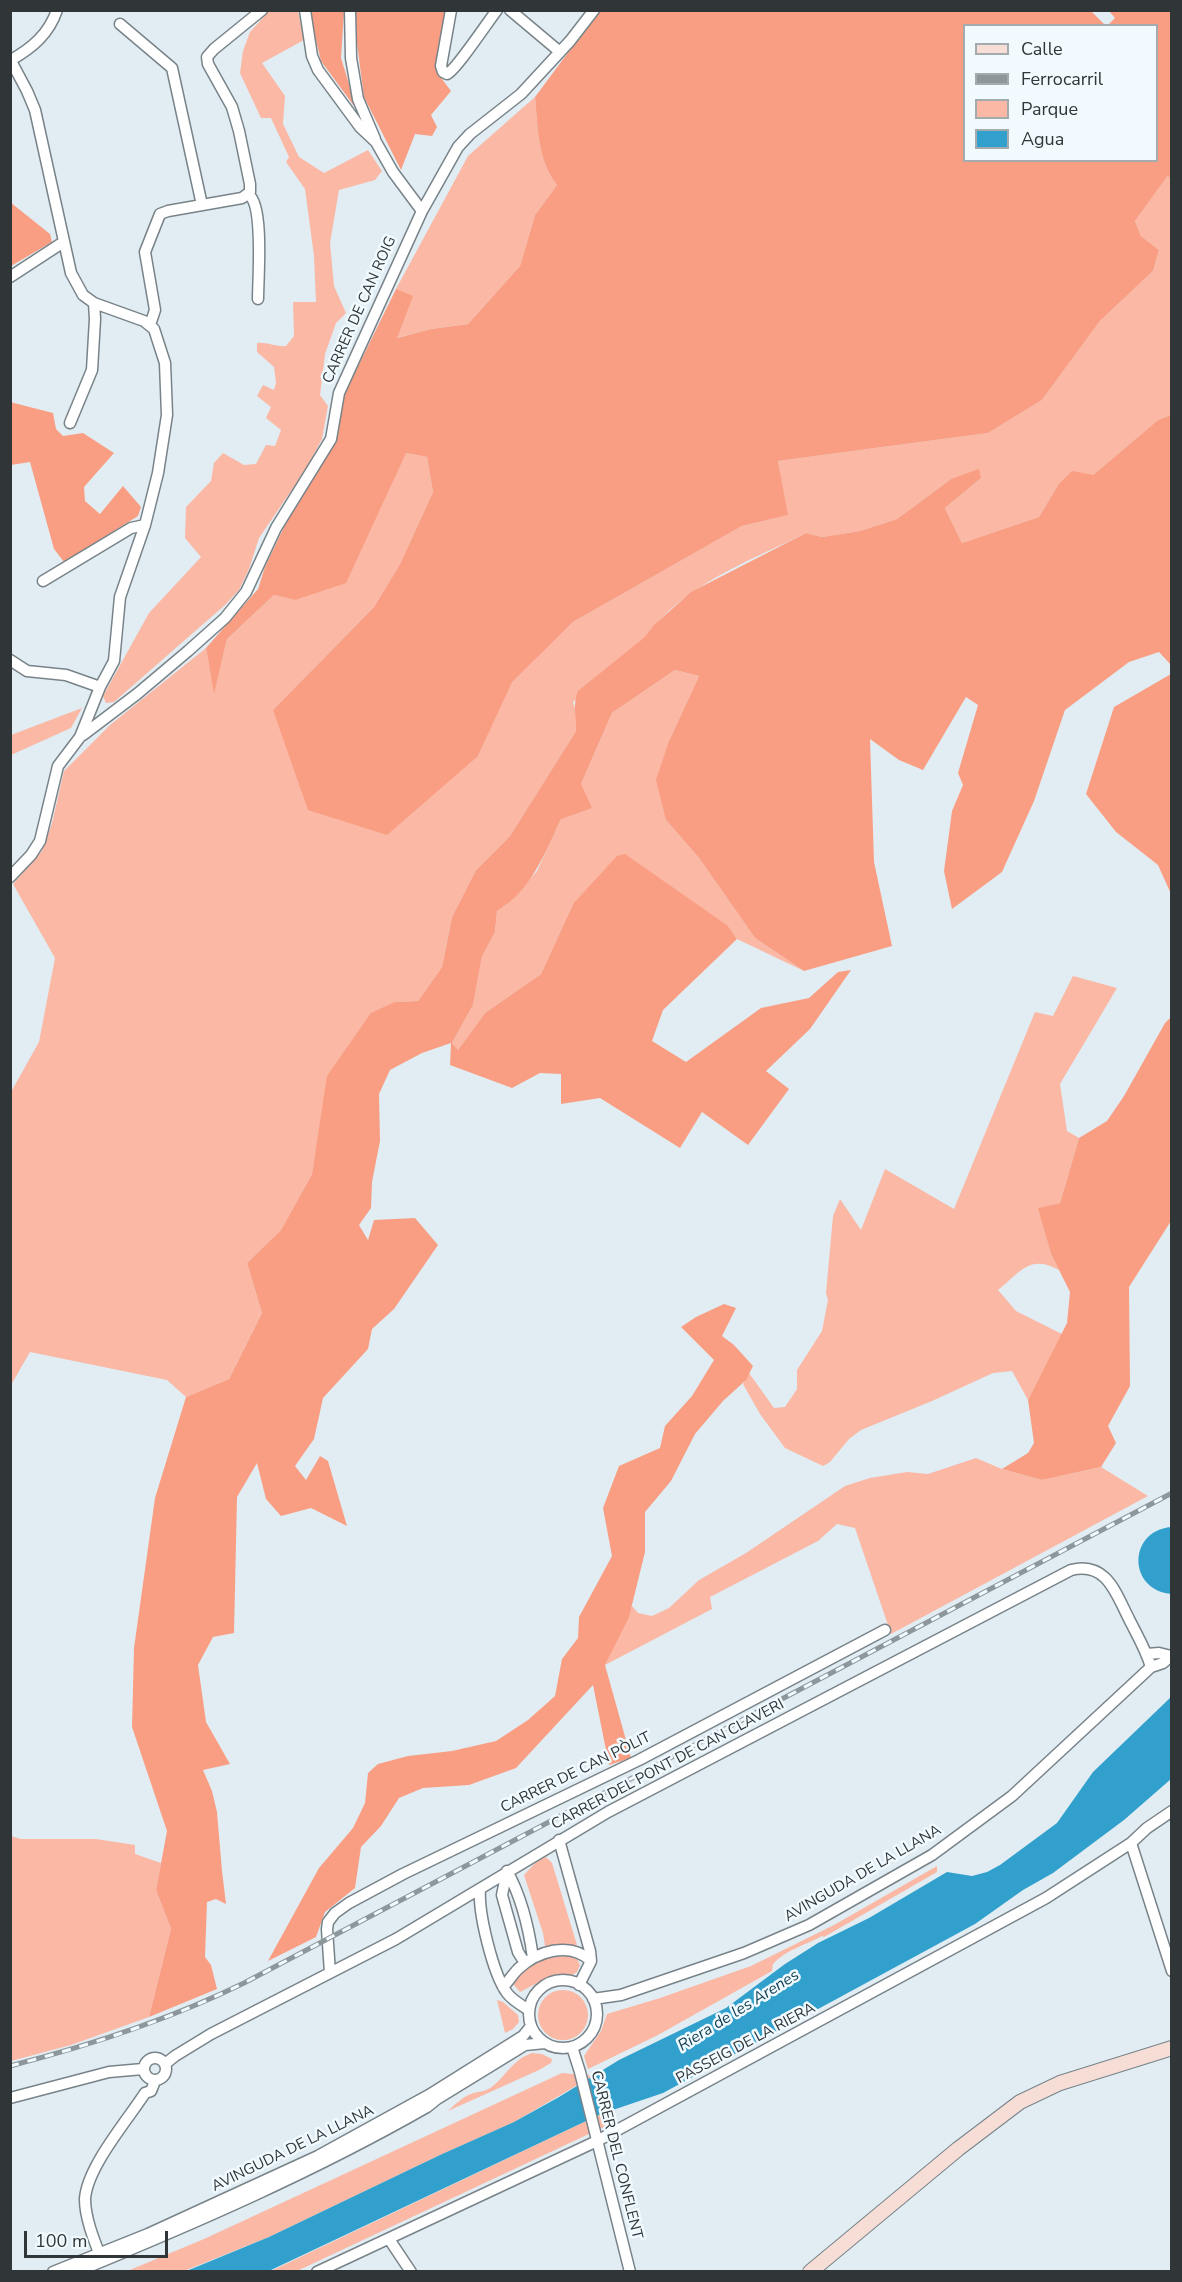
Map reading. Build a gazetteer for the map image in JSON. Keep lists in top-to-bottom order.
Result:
{
  "streets": {
    "street": [
      "CARRER DE CAN ROIG",
      "CARRER DEL PONT DE CAN CLAVERI",
      "CARRER DE CAN PÒLIT",
      "AVINGUDA DE LA LLANA",
      "PASSEIG DE LA RIERA",
      "CARRER DEL CONFLENT"
    ]
  },
  "crossings": [
    ["CARRER DEL PONT DE CAN CLAVERI", "CARRER DE CAN PÒLIT"],
    ["CARRER DEL PONT DE CAN CLAVERI", "AVINGUDA DE LA LLANA"],
    ["AVINGUDA DE LA LLANA", "CARRER DEL CONFLENT"],
    ["PASSEIG DE LA RIERA", "CARRER DEL CONFLENT"]
  ],
  "water": ["Riera de les Arenes"],
  "legend": [
    "Calle",
    "Ferrocarril",
    "Parque",
    "Agua"
  ],
  "scale_bar": "100 m"
}
